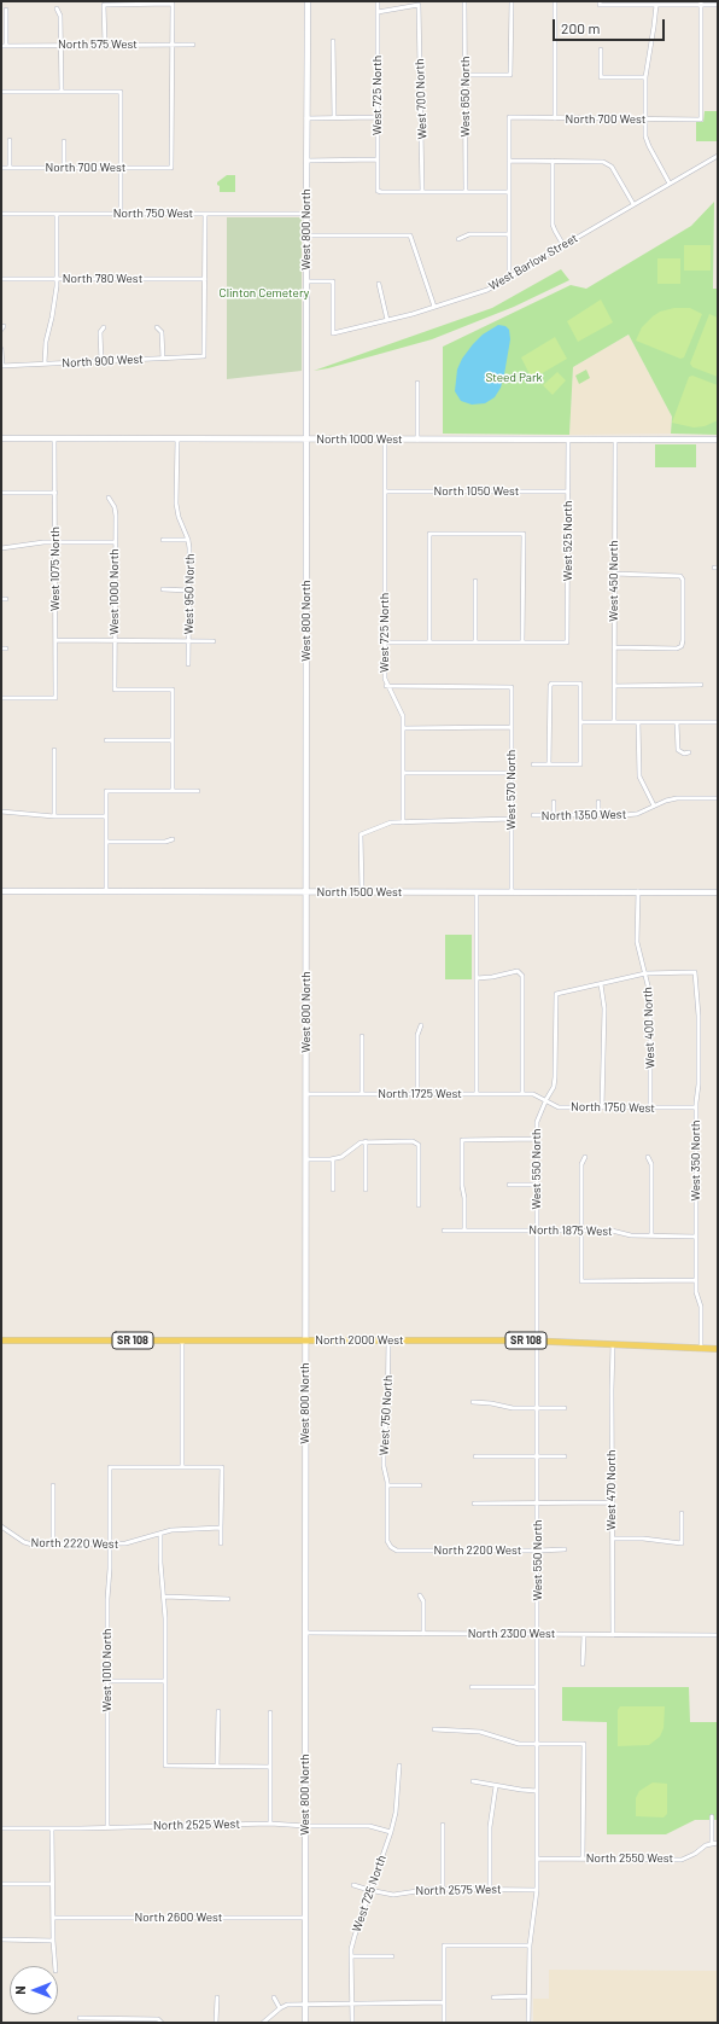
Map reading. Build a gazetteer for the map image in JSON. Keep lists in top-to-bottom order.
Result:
{
  "streets": {
    "main road": ["SR 108", "North 2000 West"],
    "street": [
      "North 575 West",
      "West 725 North",
      "West 650 North",
      "West 700 North",
      "North 700 West",
      "North 750 West",
      "West 800 North",
      "West Barlow Street",
      "North 780 West",
      "North 900 West",
      "North 1000 West",
      "North 1050 West",
      "West 525 North",
      "West 1075 North",
      "West 450 North",
      "West 1000 North",
      "West 950 North",
      "West 570 North",
      "North 1350 West",
      "North 1500 West",
      "West 400 North",
      "North 1725 West",
      "North 1750 West",
      "West 350 North",
      "West 550 North",
      "North 1875 West",
      "West 750 North",
      "West 470 North",
      "North 2220 West",
      "North 2200 West",
      "North 2300 West",
      "West 1010 North",
      "North 2525 West",
      "North 2550 West",
      "North 2575 West",
      "North 2600 West"
    ]
  },
  "crossings": [
    ["North 575 West", "North 700 West"],
    ["West 725 North", "West 700 North"],
    ["West 725 North", "North 1000 West"],
    ["West 725 North", "North 1050 West"],
    ["West 725 North", "West 570 North"],
    ["West 725 North", "North 2525 West"],
    ["West 725 North", "North 2575 West"],
    ["North 750 West", "West 800 North"],
    ["West 800 North", "West Barlow Street"],
    ["West 800 North", "North 1000 West"],
    ["West 800 North", "North 1500 West"],
    ["West 800 North", "North 1725 West"],
    ["West 800 North", "North 2000 West"],
    ["West 800 North", "North 2300 West"],
    ["West 800 North", "North 2525 West"],
    ["West 800 North", "North 2600 West"],
    ["North 780 West", "North 900 West"],
    ["North 1000 West", "West 525 North"],
    ["North 1000 West", "West 1075 North"],
    ["North 1000 West", "West 450 North"],
    ["North 1000 West", "West 950 North"],
    ["North 1050 West", "West 525 North"],
    ["West 570 North", "North 1500 West"],
    ["North 1500 West", "West 400 North"],
    ["West 400 North", "North 1750 West"],
    ["West 400 North", "West 350 North"],
    ["North 1725 West", "North 1750 West"],
    ["North 1750 West", "West 350 North"],
    ["North 1750 West", "West 550 North"],
    ["West 350 North", "North 1875 West"],
    ["West 350 North", "North 2000 West"],
    ["West 550 North", "North 1875 West"],
    ["West 550 North", "North 2000 West"],
    ["West 550 North", "North 2200 West"],
    ["West 550 North", "North 2300 West"],
    ["West 550 North", "North 2550 West"],
    ["West 550 North", "North 2575 West"],
    ["North 2000 West", "West 750 North"],
    ["North 2000 West", "West 470 North"],
    ["West 750 North", "North 2200 West"],
    ["West 470 North", "North 2300 West"],
    ["North 2220 West", "West 1010 North"],
    ["West 1010 North", "North 2525 West"]
  ],
  "parks": ["Clinton Cemetery", "Steed Park"],
  "scale_bar": "200 m",
  "north": "left"
}
